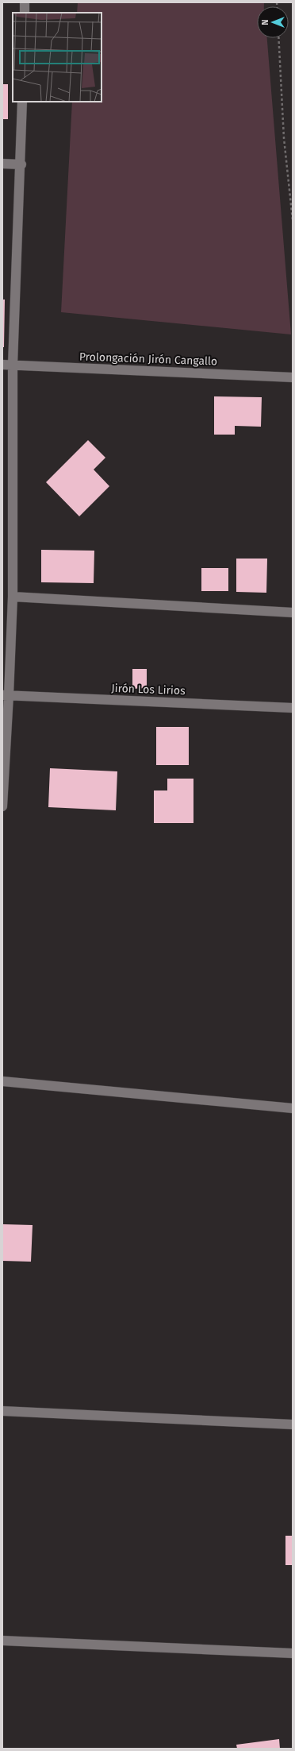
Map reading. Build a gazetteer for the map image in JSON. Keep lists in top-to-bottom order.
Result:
{
  "streets": {
    "street": ["Prolongación Jirón Cangallo", "Jirón Los Lirios"]
  },
  "north": "left"
}
